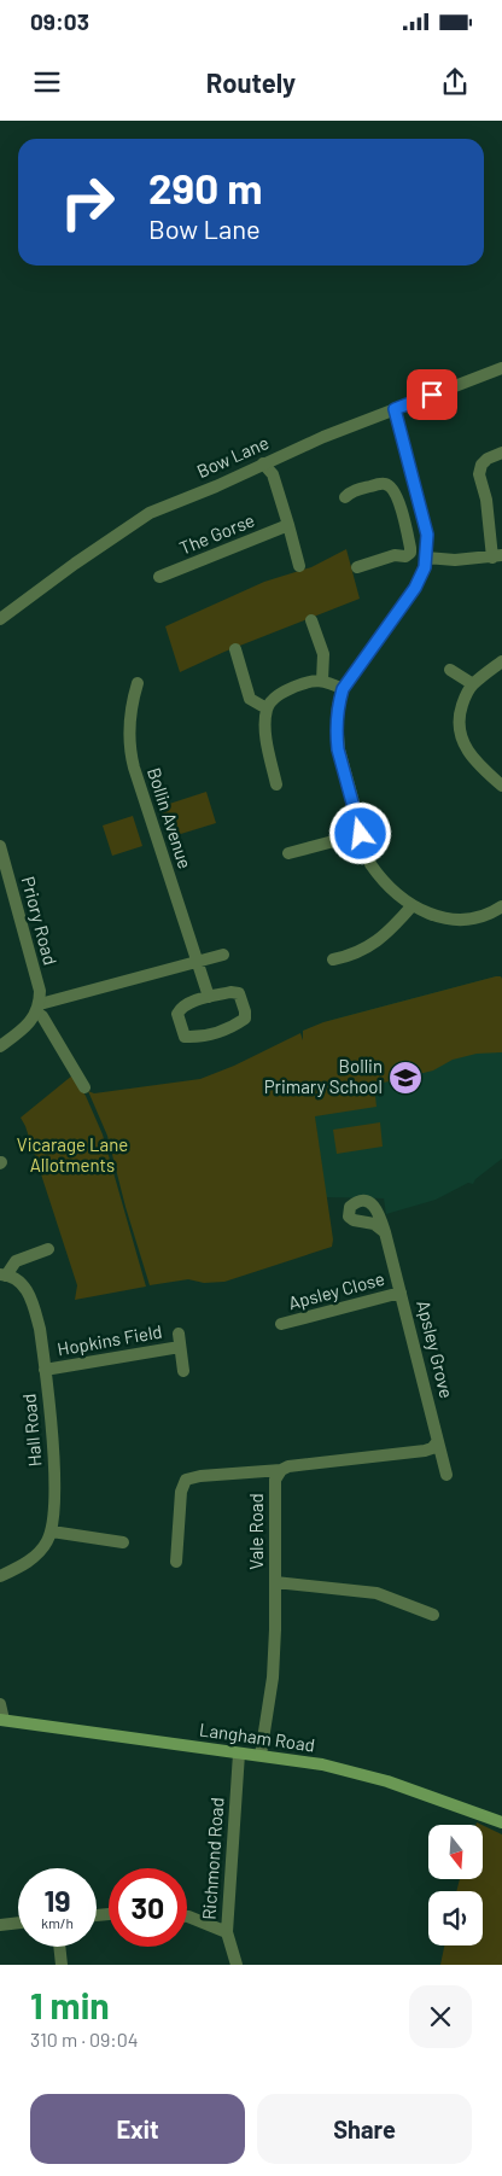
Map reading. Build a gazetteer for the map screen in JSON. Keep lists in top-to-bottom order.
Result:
{
  "streets": {
    "main road": ["Langham Road"],
    "street": [
      "Bow Lane",
      "The Gorse",
      "Bollin Avenue",
      "Priory Road",
      "Apsley Close",
      "Hopkins Field",
      "Apsley Grove",
      "Hall Road",
      "Vale Road",
      "Richmond Road"
    ]
  },
  "crossings": [
    ["Apsley Close", "Apsley Grove"],
    ["Hopkins Field", "Hall Road"],
    ["Apsley Grove", "Vale Road"],
    ["Vale Road", "Langham Road"],
    ["Langham Road", "Richmond Road"]
  ],
  "parks": ["Vicarage Lane Allotments"],
  "places": {
    "school or university": ["Bollin Primary School"]
  },
  "north": "bottom",
  "page": {
    "status": "09:03",
    "header": "Routely",
    "turn": ["290 m", "Bow Lane"],
    "speed": "19 km/h",
    "limit": "30",
    "heading": ["1 min", "310 m · 09:04"],
    "buttons": ["Exit", "Share"]
  }
}
